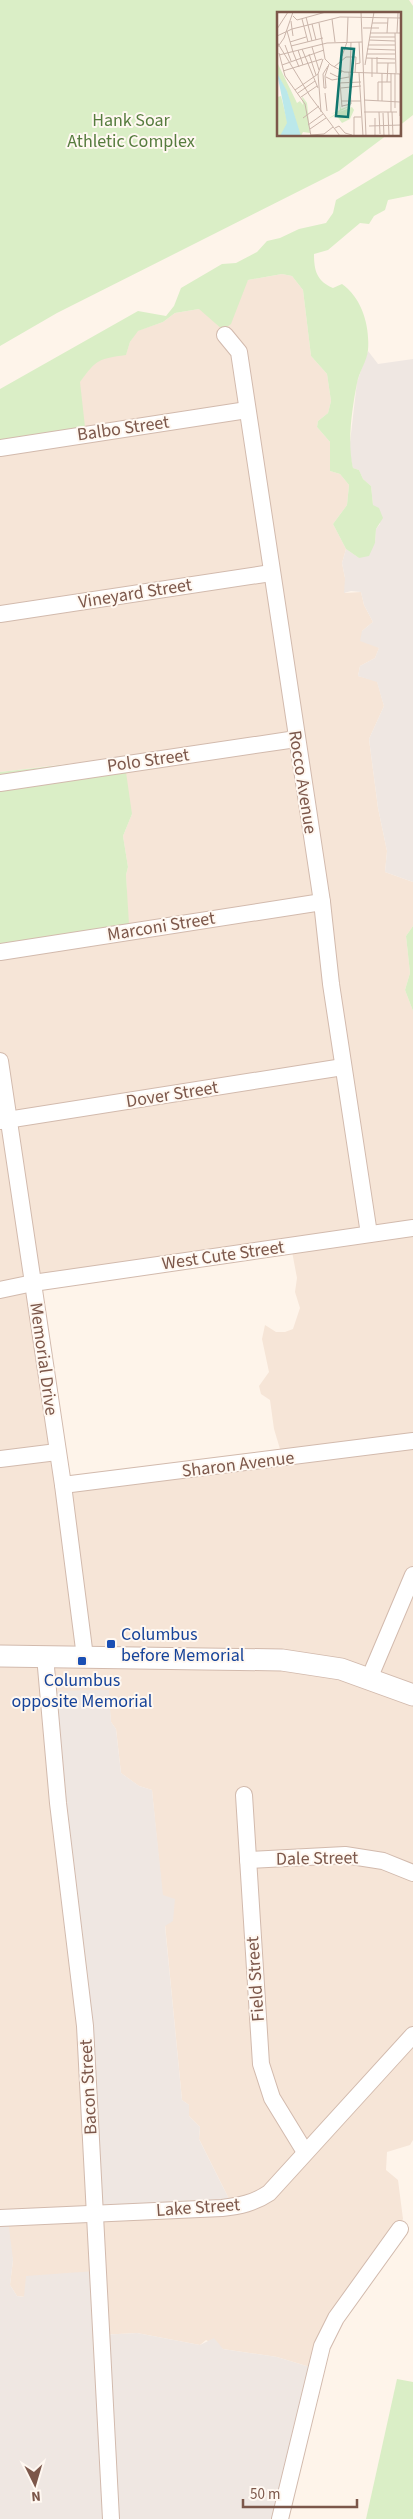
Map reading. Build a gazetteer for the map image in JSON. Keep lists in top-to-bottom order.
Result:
{
  "streets": {
    "street": [
      "Balbo Street",
      "Vineyard Street",
      "Polo Street",
      "Rocco Avenue",
      "Marconi Street",
      "Dover Street",
      "West Cute Street",
      "Memorial Drive",
      "Sharon Avenue",
      "Dale Street",
      "Field Street",
      "Bacon Street",
      "Lake Street"
    ]
  },
  "crossings": [
    ["Balbo Street", "Rocco Avenue"],
    ["Vineyard Street", "Rocco Avenue"],
    ["Polo Street", "Rocco Avenue"],
    ["Rocco Avenue", "Marconi Street"],
    ["Rocco Avenue", "Dover Street"],
    ["Rocco Avenue", "West Cute Street"],
    ["Dover Street", "Memorial Drive"],
    ["West Cute Street", "Memorial Drive"],
    ["Memorial Drive", "Sharon Avenue"],
    ["Dale Street", "Field Street"],
    ["Field Street", "Lake Street"],
    ["Bacon Street", "Lake Street"]
  ],
  "parks": ["Hank Soar Athletic Complex"],
  "places": {
    "transit": ["Columbus before Memorial", "Columbus opposite Memorial"]
  },
  "scale_bar": "50 m",
  "north": "bottom"
}
